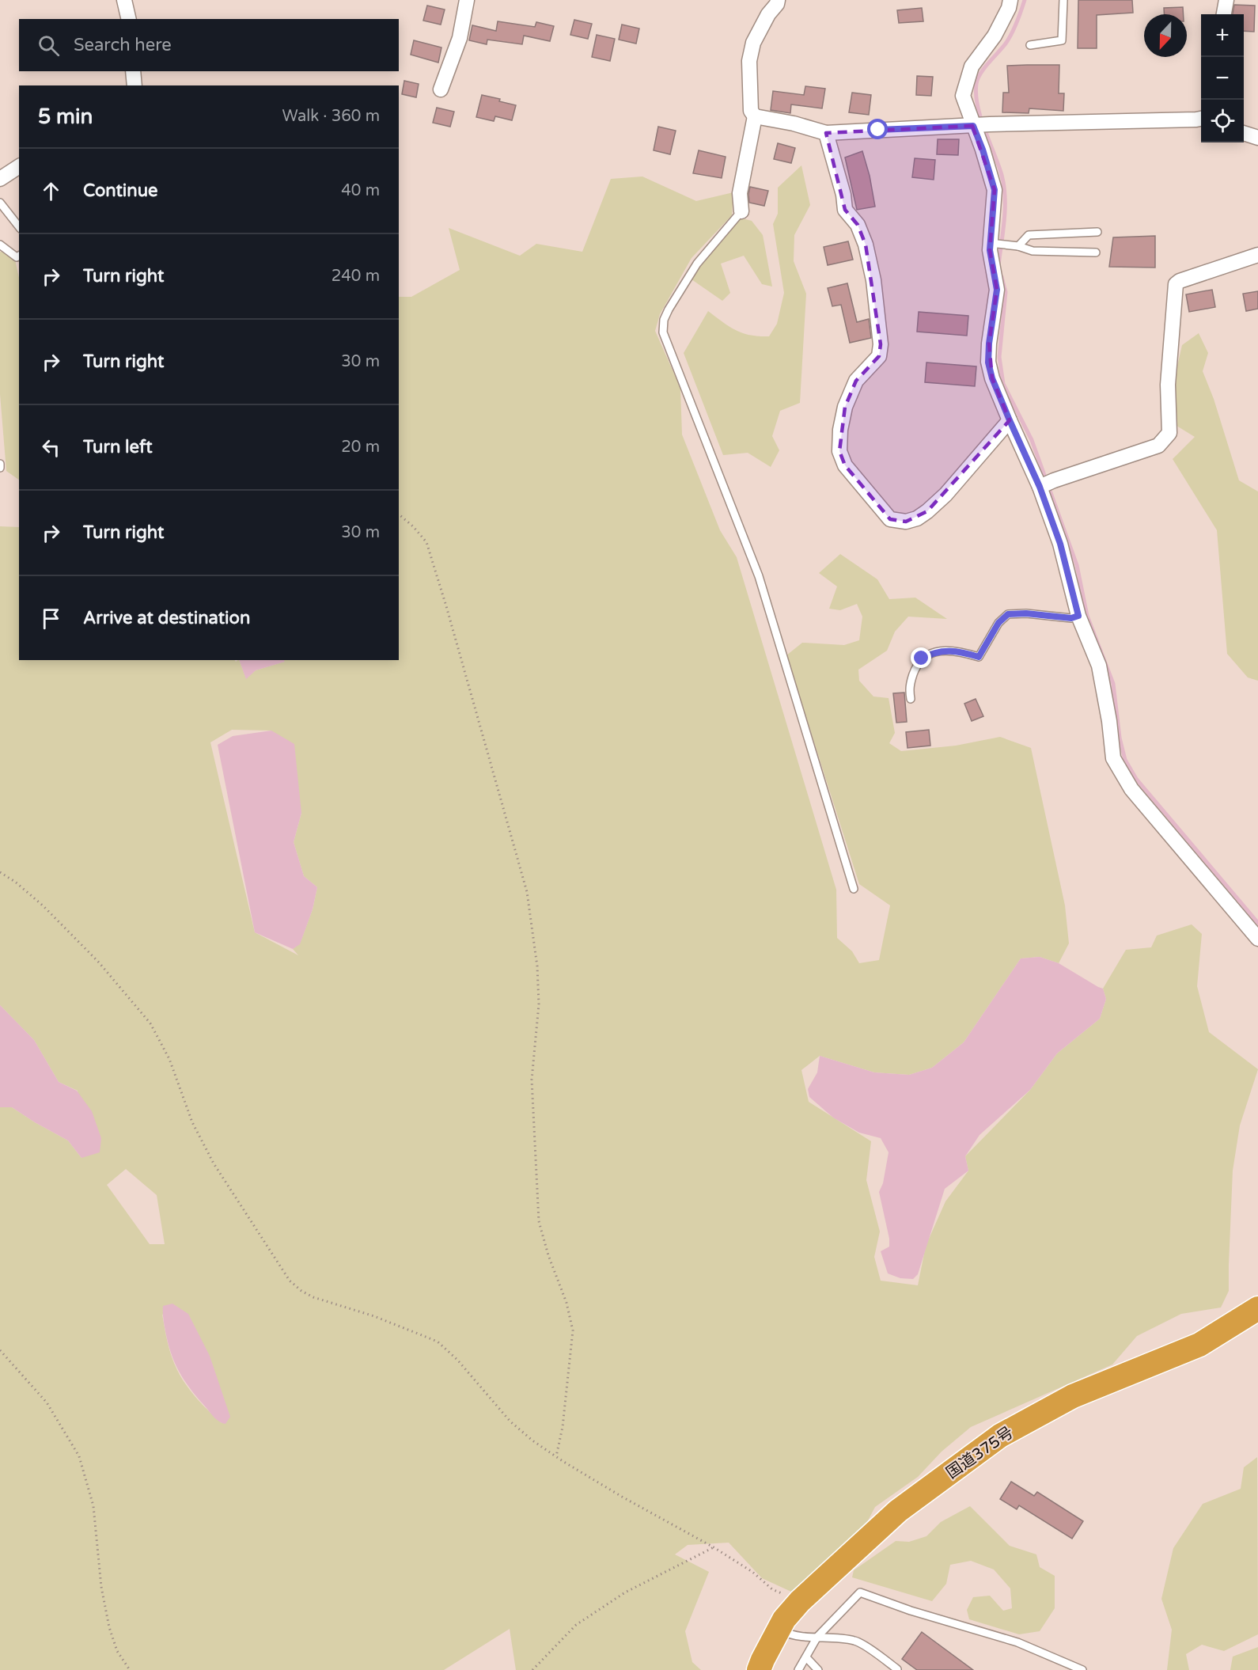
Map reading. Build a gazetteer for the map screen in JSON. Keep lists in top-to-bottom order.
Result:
{
  "streets": {
    "highway": ["国道375号"]
  },
  "north": "bottom",
  "page": {
    "map_buttons": ["+", "−"],
    "search": "Search here",
    "heading": ["5 min", "Walk · 360 m"],
    "list": [
      ["Continue", "40 m"],
      ["Turn right", "240 m"],
      ["Turn right", "30 m"],
      ["Turn left", "20 m"],
      ["Turn right", "30 m"],
      "Arrive at destination"
    ]
  }
}
